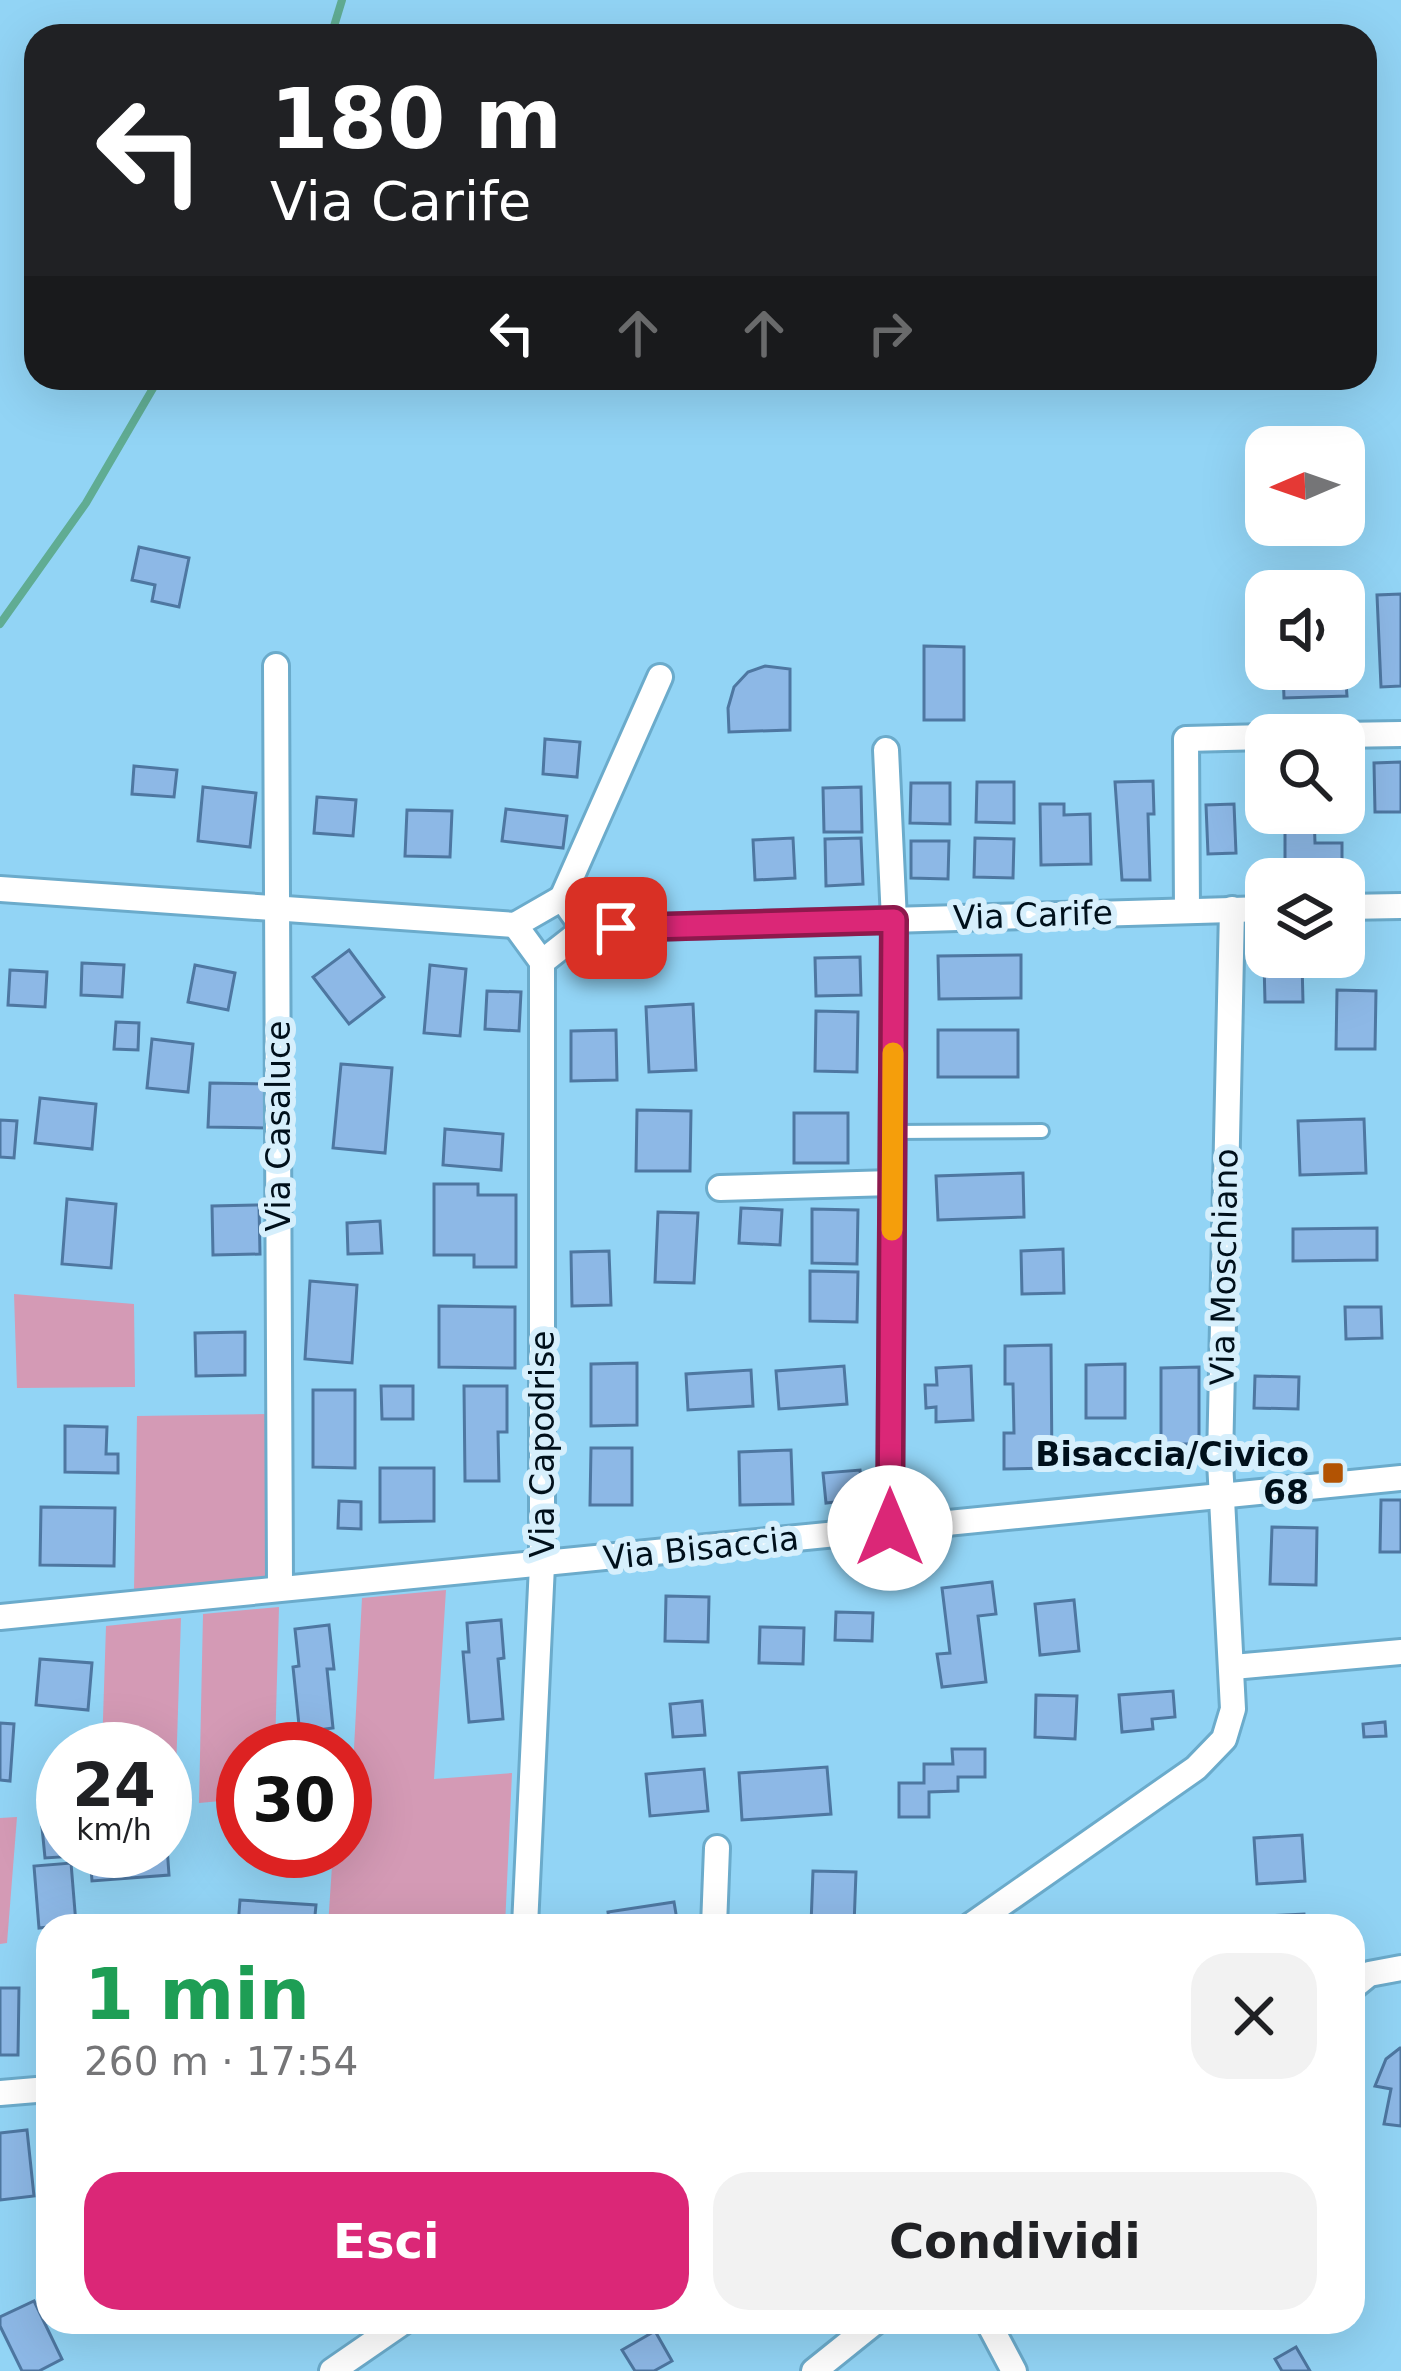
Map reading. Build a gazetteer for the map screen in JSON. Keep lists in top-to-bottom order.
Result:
{
  "streets": {
    "street": [
      "Via Carife",
      "Via Casaluce",
      "Via Moschiano",
      "Via Capodrise",
      "Via Bisaccia"
    ]
  },
  "crossings": [
    ["Via Carife", "Via Moschiano"],
    ["Via Casaluce", "Via Bisaccia"],
    ["Via Moschiano", "Via Bisaccia"],
    ["Via Capodrise", "Via Bisaccia"]
  ],
  "places": {
    "transit": ["Bisaccia/Civico 68"]
  },
  "north": "left",
  "page": {
    "turn": ["180 m", "Via Carife"],
    "speed": "24 km/h",
    "limit": "30",
    "heading": ["1 min", "260 m · 17:54"],
    "buttons": ["Esci", "Condividi"]
  }
}
